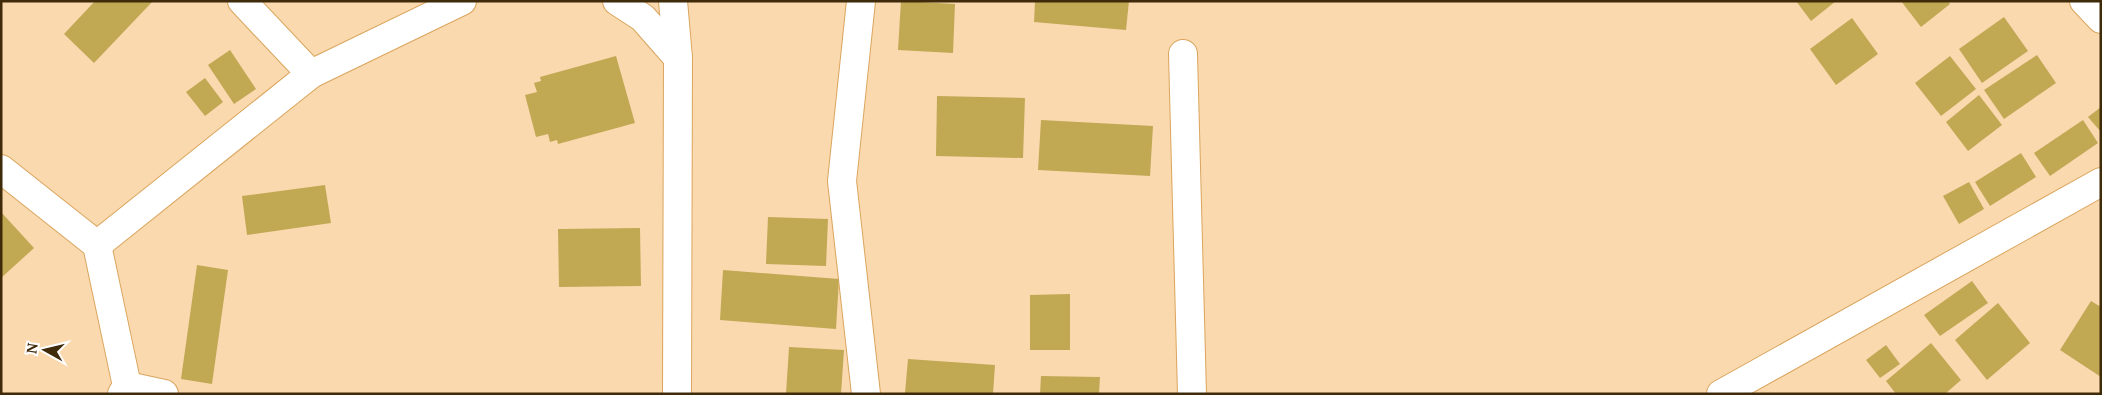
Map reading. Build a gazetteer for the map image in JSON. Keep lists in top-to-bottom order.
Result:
{
  "north": "left"
}
